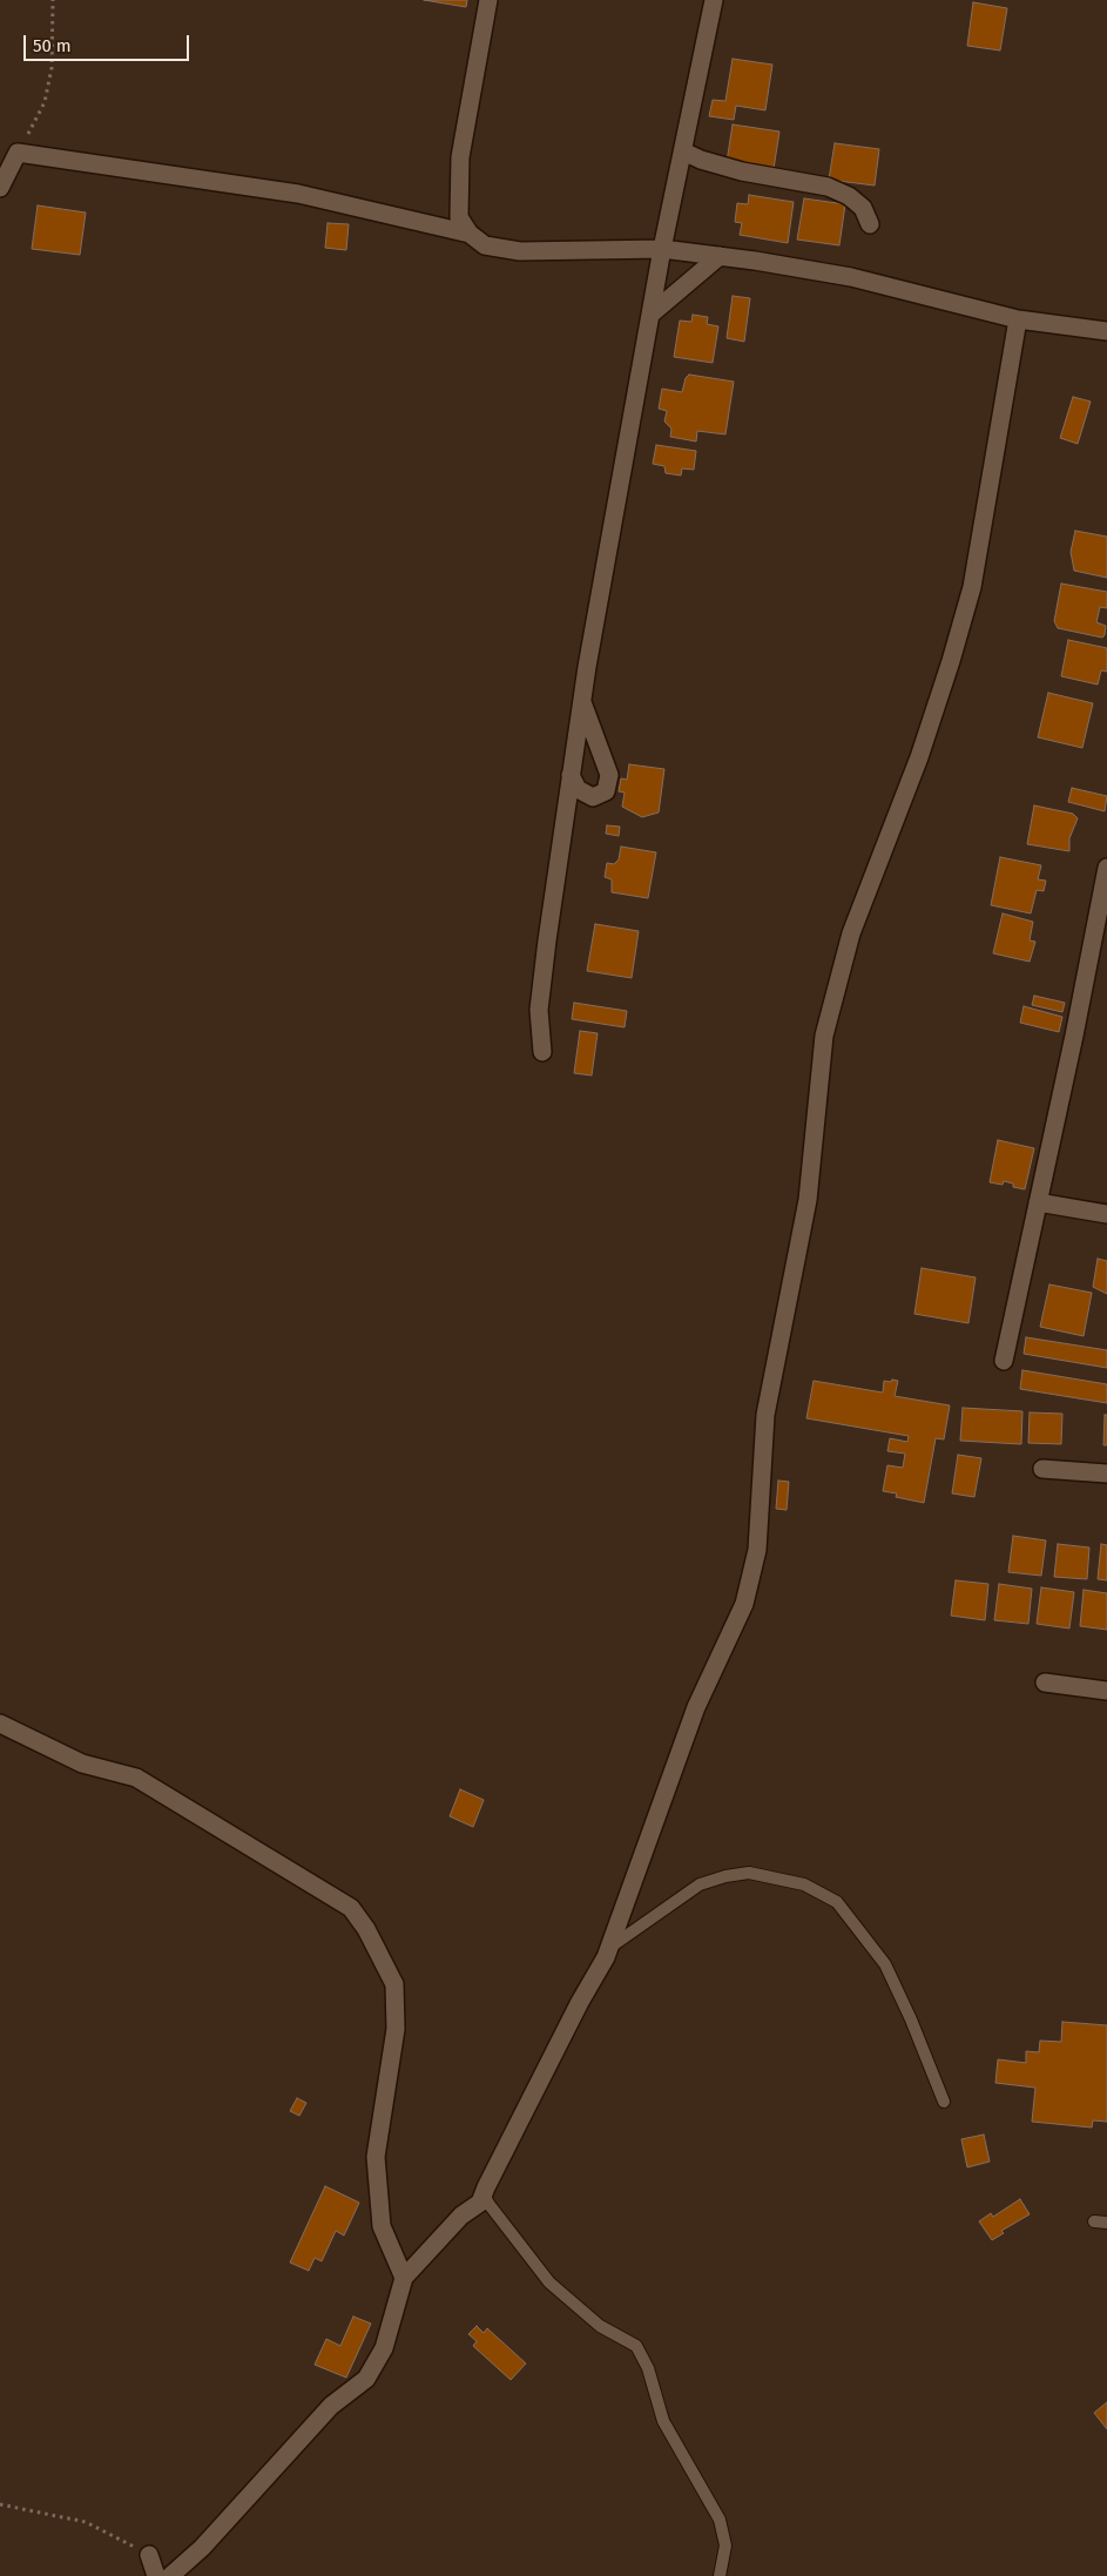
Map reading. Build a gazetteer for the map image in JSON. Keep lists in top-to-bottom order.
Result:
{
  "scale_bar": "50 m"
}
